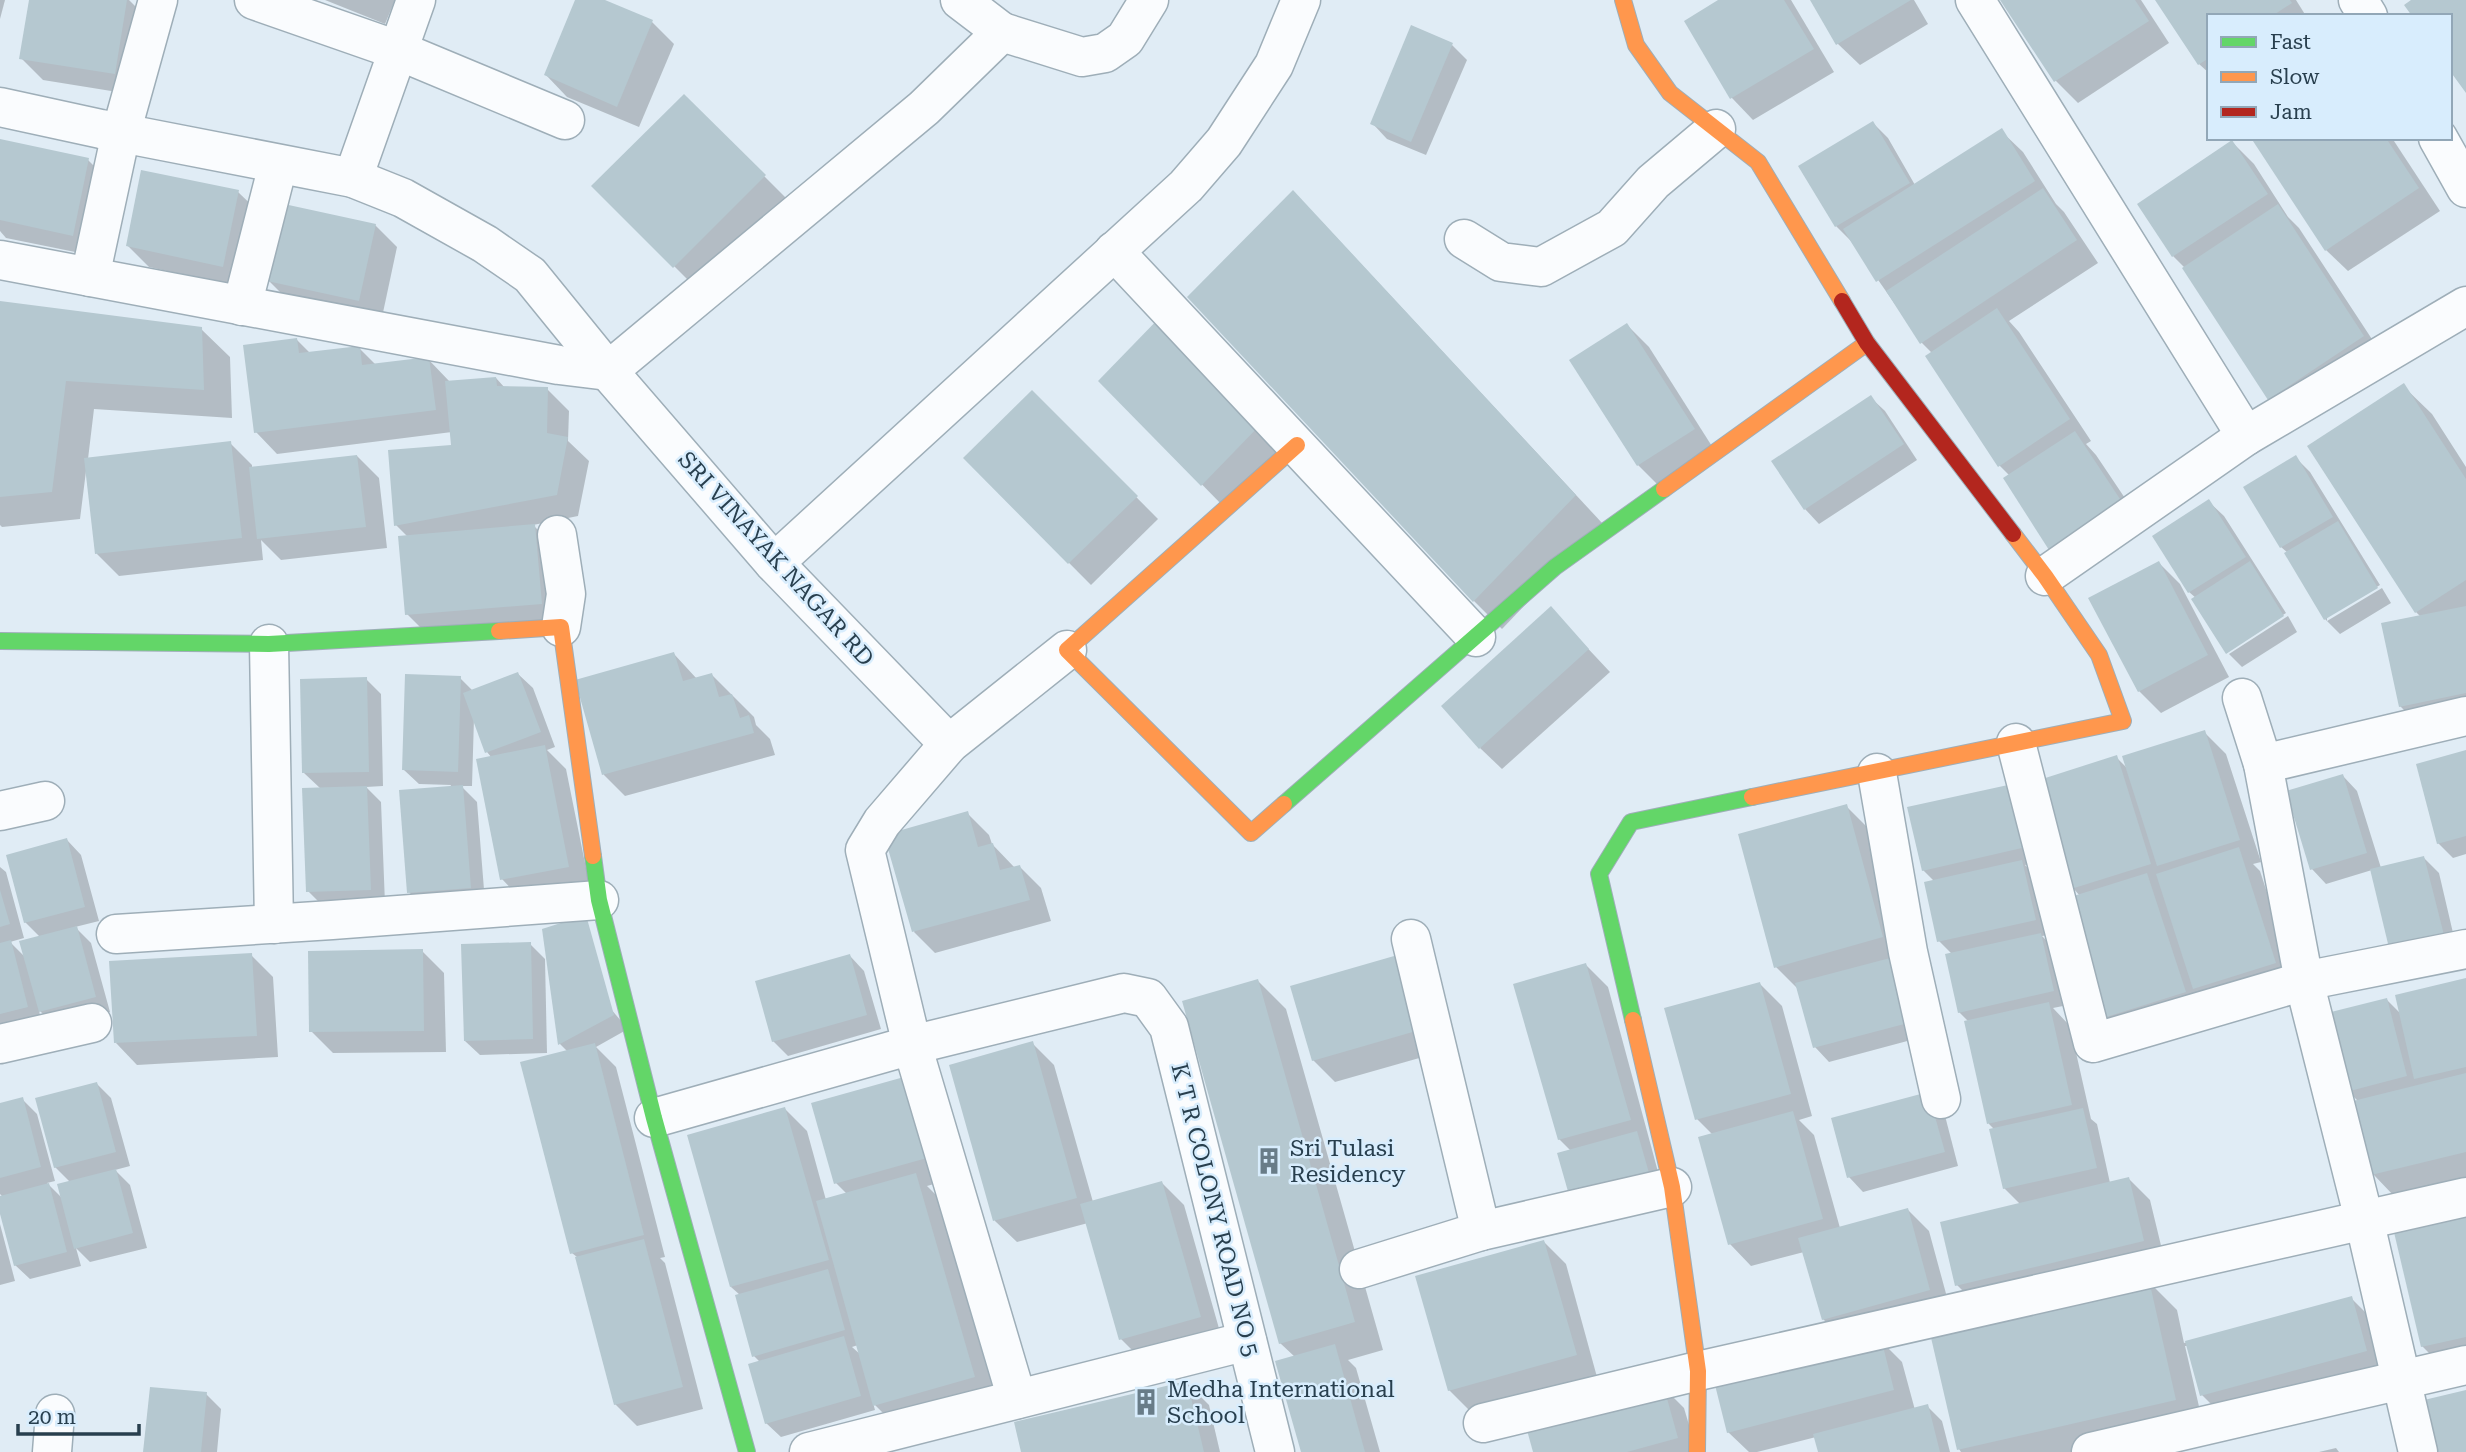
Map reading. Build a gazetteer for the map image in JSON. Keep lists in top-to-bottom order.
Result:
{
  "streets": {
    "street": ["SRI VINAYAK NAGAR RD", "K T R COLONY ROAD NO 5"]
  },
  "places": {
    "building": ["Sri Tulasi Residency", "Medha International School"]
  },
  "legend": ["Fast", "Slow", "Jam"],
  "scale_bar": "20 m"
}
